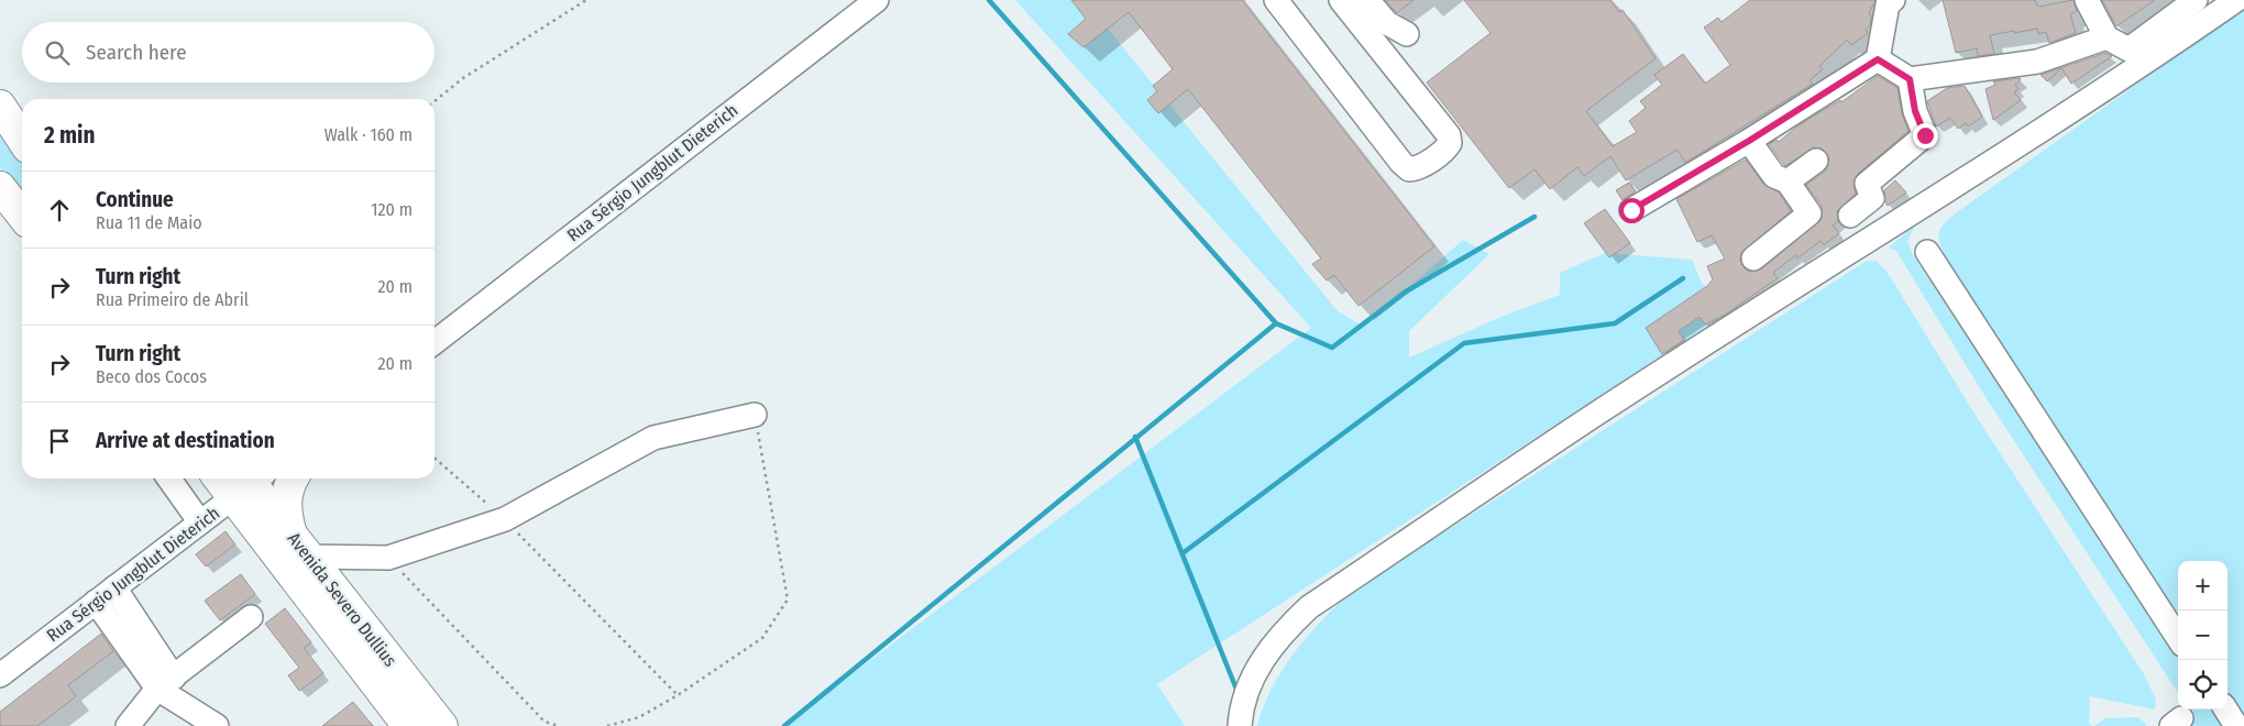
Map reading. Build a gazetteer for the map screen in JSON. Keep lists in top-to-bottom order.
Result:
{
  "streets": {
    "main road": ["Avenida Severo Dullius"],
    "street": ["Rua Sérgio Jungblut Dieterich"]
  },
  "crossings": [
    ["Rua Sérgio Jungblut Dieterich", "Avenida Severo Dullius"]
  ],
  "page": {
    "search": "Search here",
    "heading": ["2 min", "Walk · 160 m"],
    "list": [
      ["Continue", "Rua 11 de Maio", "120 m"],
      ["Turn right", "Rua Primeiro de Abril", "20 m"],
      ["Turn right", "Beco dos Cocos", "20 m"],
      "Arrive at destination"
    ],
    "map_buttons": ["+", "−"]
  }
}
